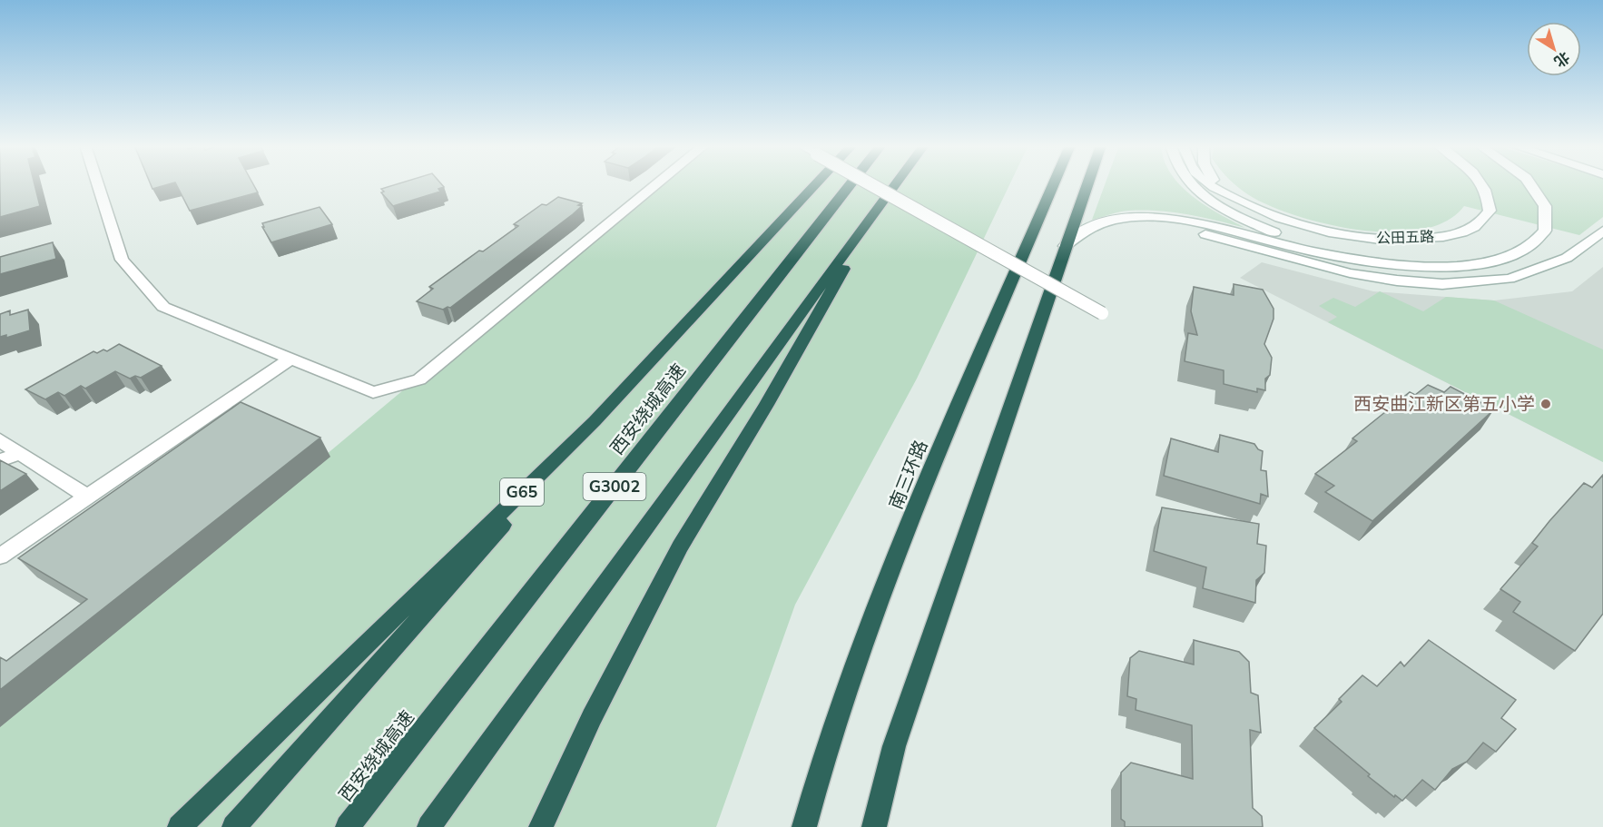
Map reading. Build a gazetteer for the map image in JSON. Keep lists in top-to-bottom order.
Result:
{
  "streets": {
    "highway": [
      "西安绕城高速",
      "南三环路",
      "G3002",
      "G65"
    ],
    "main road": ["公田五路"]
  },
  "places": ["西安曲江新区第五小学"],
  "north": "bottom right"
}
